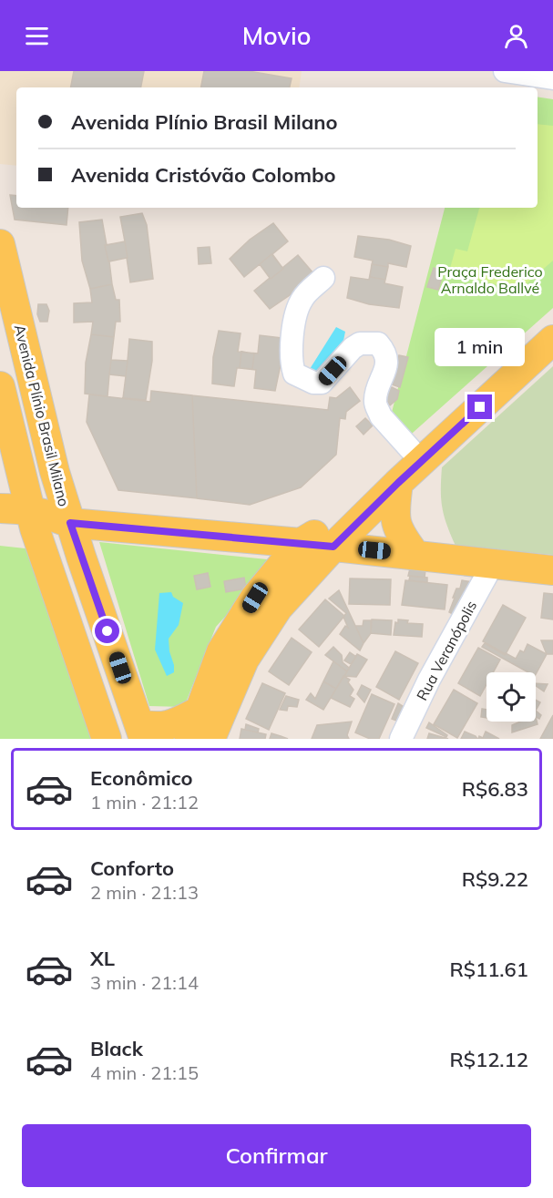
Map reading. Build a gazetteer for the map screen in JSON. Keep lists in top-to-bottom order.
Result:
{
  "streets": {
    "main road": ["Avenida Plínio Brasil Milano"],
    "street": ["Rua Veranópolis"]
  },
  "parks": ["Praça Frederico Arnaldo Ballvé"],
  "page": {
    "header": "Movio",
    "banner": ["Avenida Plínio Brasil Milano", "Avenida Cristóvão Colombo"],
    "bubble": "1 min",
    "list": [
      {
        "name": "Econômico",
        "note": "1 min · 21:12",
        "value": "R$6.83"
      },
      {
        "name": "Conforto",
        "note": "2 min · 21:13",
        "value": "R$9.22"
      },
      {
        "name": "XL",
        "note": "3 min · 21:14",
        "value": "R$11.61"
      },
      {
        "name": "Black",
        "note": "4 min · 21:15",
        "value": "R$12.12"
      }
    ],
    "buttons": "Confirmar"
  }
}
